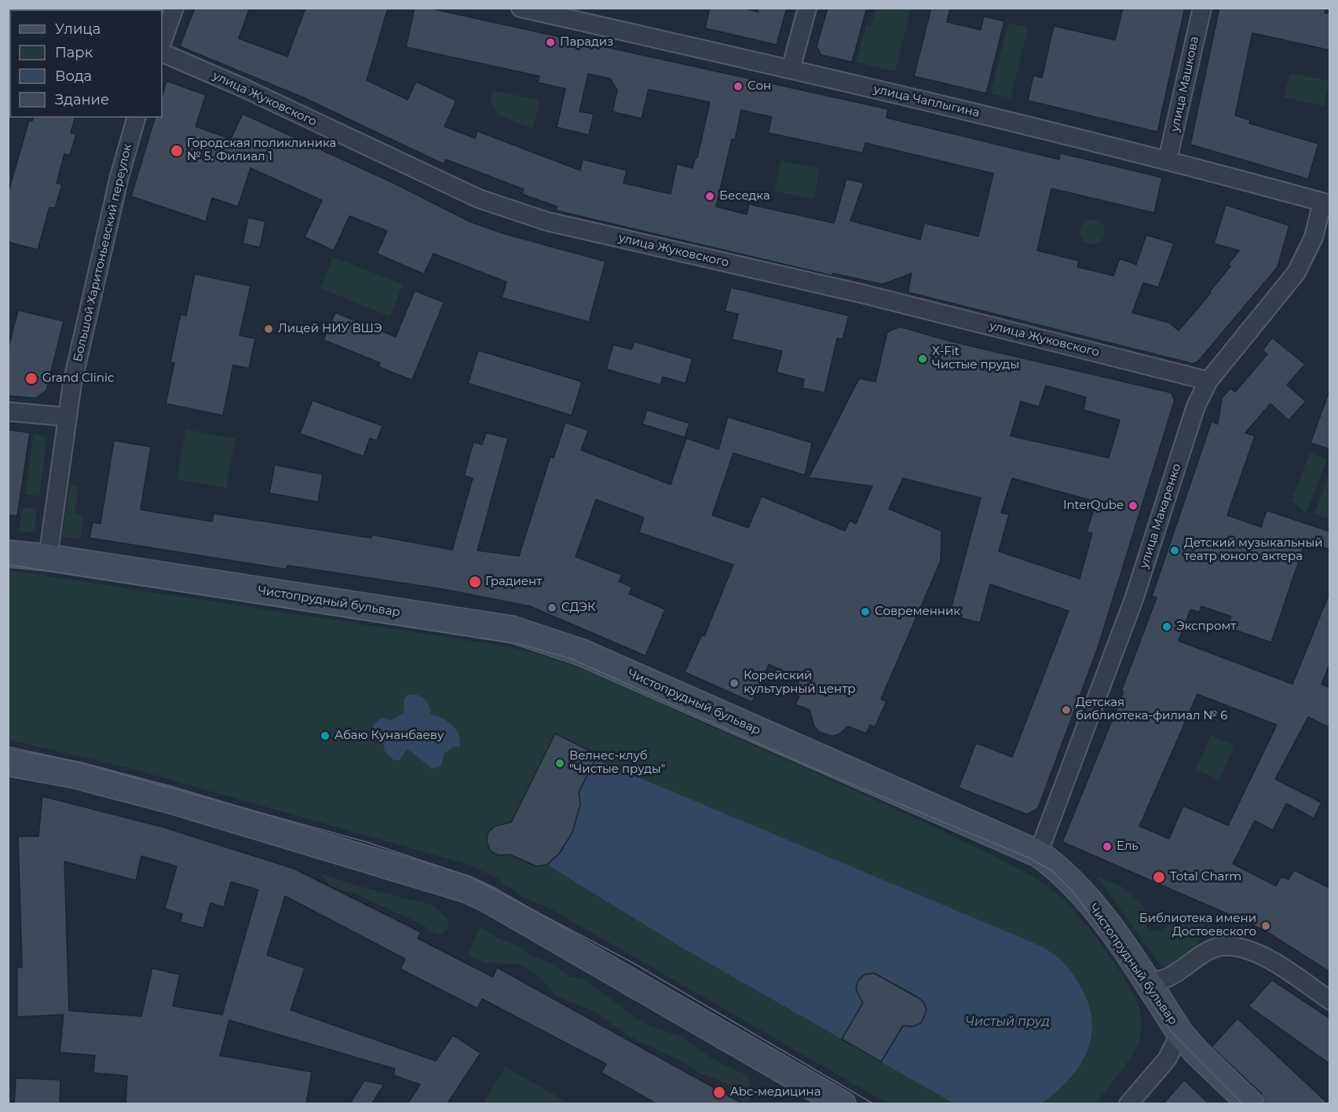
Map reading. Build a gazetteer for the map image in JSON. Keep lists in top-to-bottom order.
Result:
{
  "streets": {
    "main road": ["Чистопрудный бульвар"],
    "street": [
      "улица Машкова",
      "улица Жуковского",
      "улица Чаплыгина",
      "Большой Харитоньевский переулок",
      "улица Макаренко"
    ]
  },
  "crossings": [
    ["улица Машкова", "улица Чаплыгина"],
    ["улица Жуковского", "улица Макаренко"],
    ["улица Чаплыгина", "улица Макаренко"],
    ["Большой Харитоньевский переулок", "Чистопрудный бульвар"],
    ["улица Макаренко", "Чистопрудный бульвар"]
  ],
  "water": ["Чистый пруд"],
  "places": [
    "Парадиз",
    "Сон",
    "Городская поликлиника № 5. Филиал 1",
    "Беседка",
    "Лицей НИУ ВШЭ",
    "X-Fit Чистые пруды",
    "Grand Clinic",
    "InterQube",
    "Детский музыкальный театр юного актера",
    "Градиент",
    "СДЭК",
    "Современник",
    "Экспромт",
    "Корейский культурный центр",
    "Детская библиотека-филиал № 6",
    "Абаю Кунанбаеву",
    "Велнес-клуб \"Чистые пруды\"",
    "Ель",
    "Total Charm",
    "Библиотека имени Достоевского",
    "Abc-медицина"
  ],
  "legend": [
    "Улица",
    "Парк",
    "Вода",
    "Здание"
  ]
}
